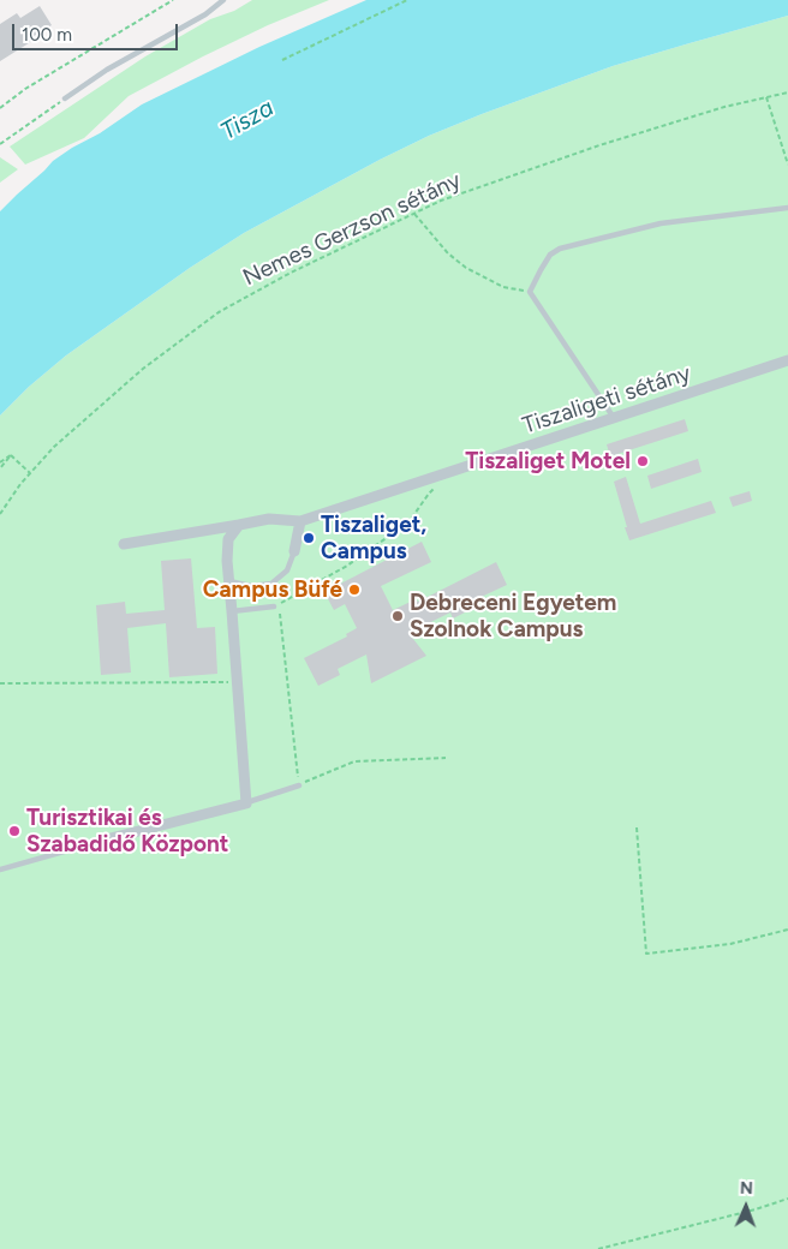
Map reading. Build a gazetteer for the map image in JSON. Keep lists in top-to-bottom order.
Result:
{
  "streets": {
    "street": ["Tiszaligeti sétány"],
    "path": ["Nemes Gerzson sétány"]
  },
  "water": ["Tisza"],
  "places": [
    "Tiszaliget Motel",
    "Tiszaliget, Campus",
    "Campus Büfé",
    "Debreceni Egyetem Szolnok Campus",
    "Turisztikai és Szabadidő Központ"
  ],
  "scale_bar": "100 m",
  "north": "top"
}
